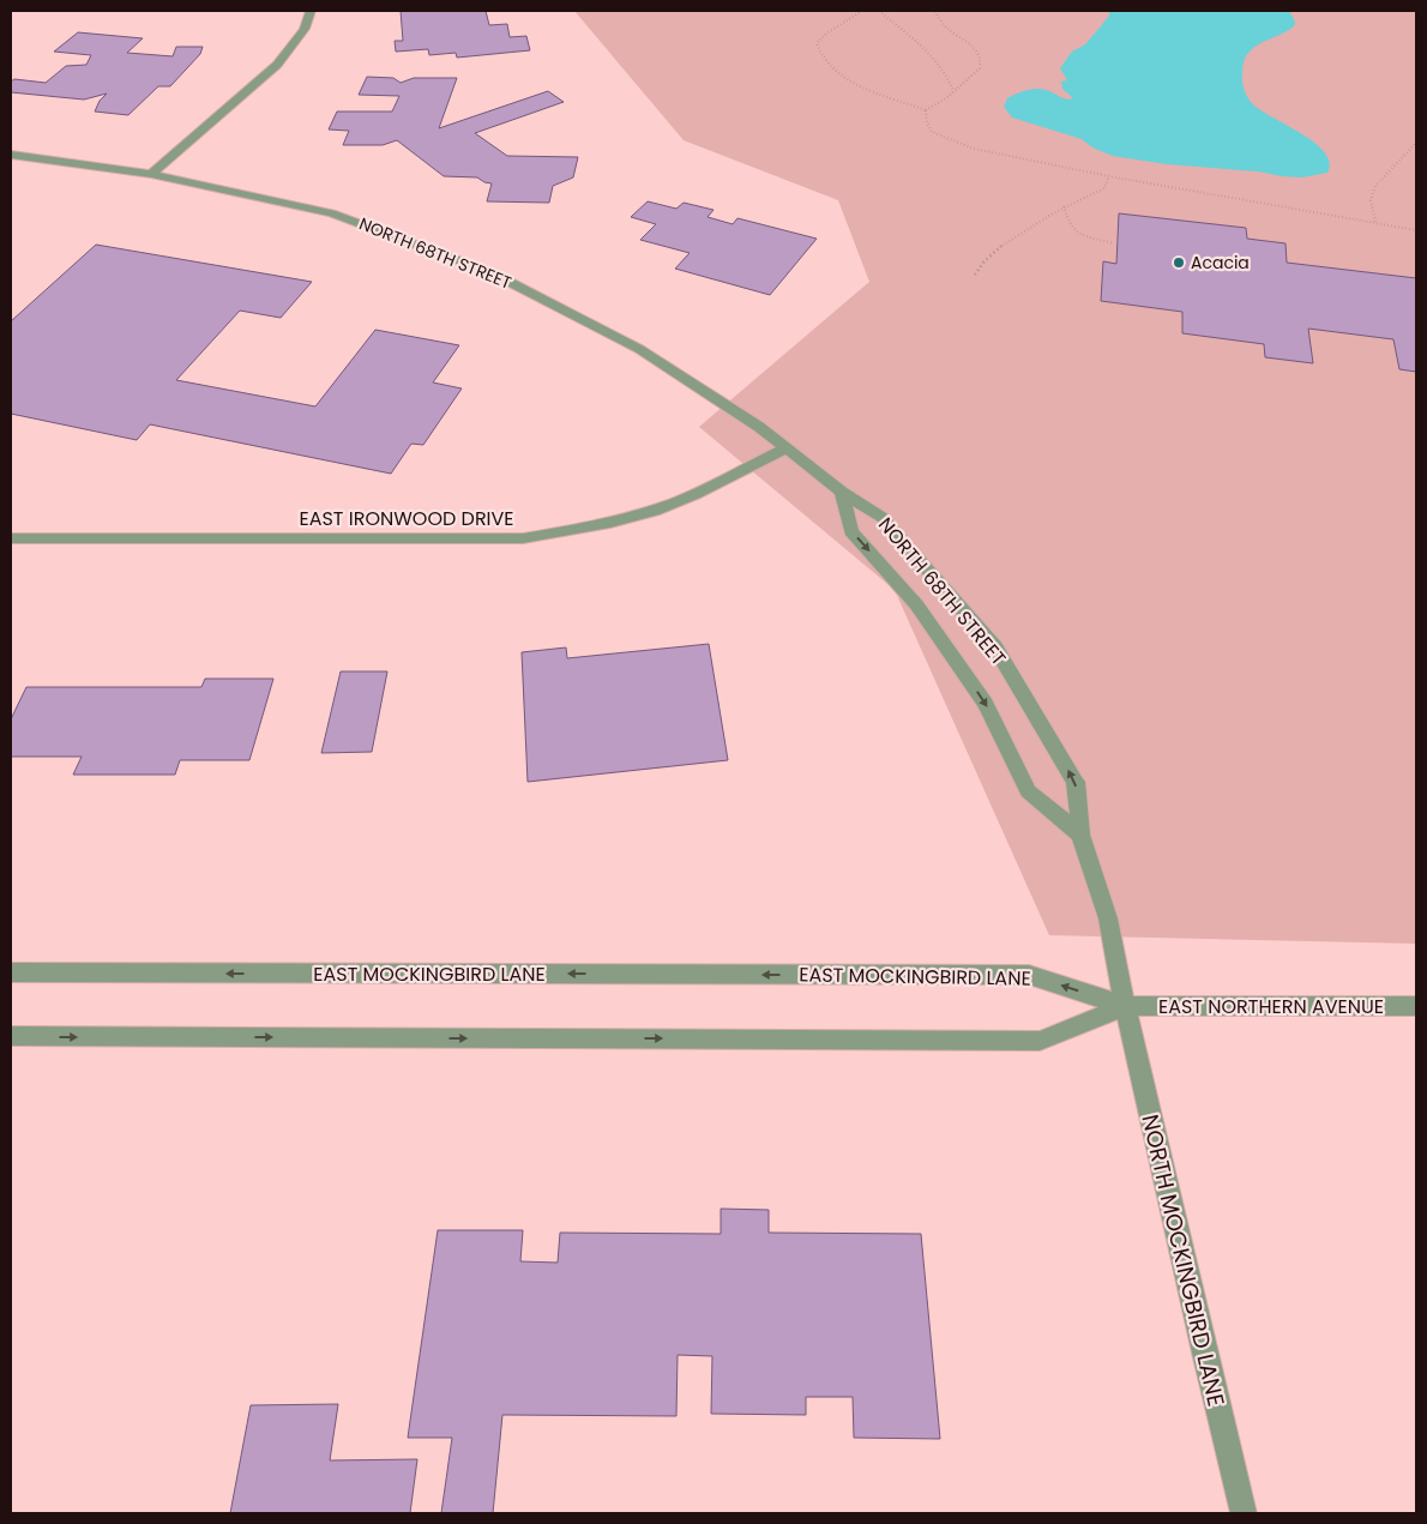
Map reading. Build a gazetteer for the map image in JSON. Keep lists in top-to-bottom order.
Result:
{
  "streets": {
    "street": [
      "NORTH 68TH STREET",
      "EAST IRONWOOD DRIVE",
      "EAST MOCKINGBIRD LANE",
      "EAST NORTHERN AVENUE",
      "NORTH MOCKINGBIRD LANE"
    ]
  },
  "crossings": [
    ["NORTH 68TH STREET", "EAST IRONWOOD DRIVE"],
    ["NORTH 68TH STREET", "EAST MOCKINGBIRD LANE"],
    ["NORTH 68TH STREET", "EAST NORTHERN AVENUE"],
    ["NORTH 68TH STREET", "NORTH MOCKINGBIRD LANE"],
    ["EAST MOCKINGBIRD LANE", "EAST NORTHERN AVENUE"],
    ["EAST MOCKINGBIRD LANE", "NORTH MOCKINGBIRD LANE"],
    ["EAST NORTHERN AVENUE", "NORTH MOCKINGBIRD LANE"]
  ],
  "places": ["Acacia"]
}
